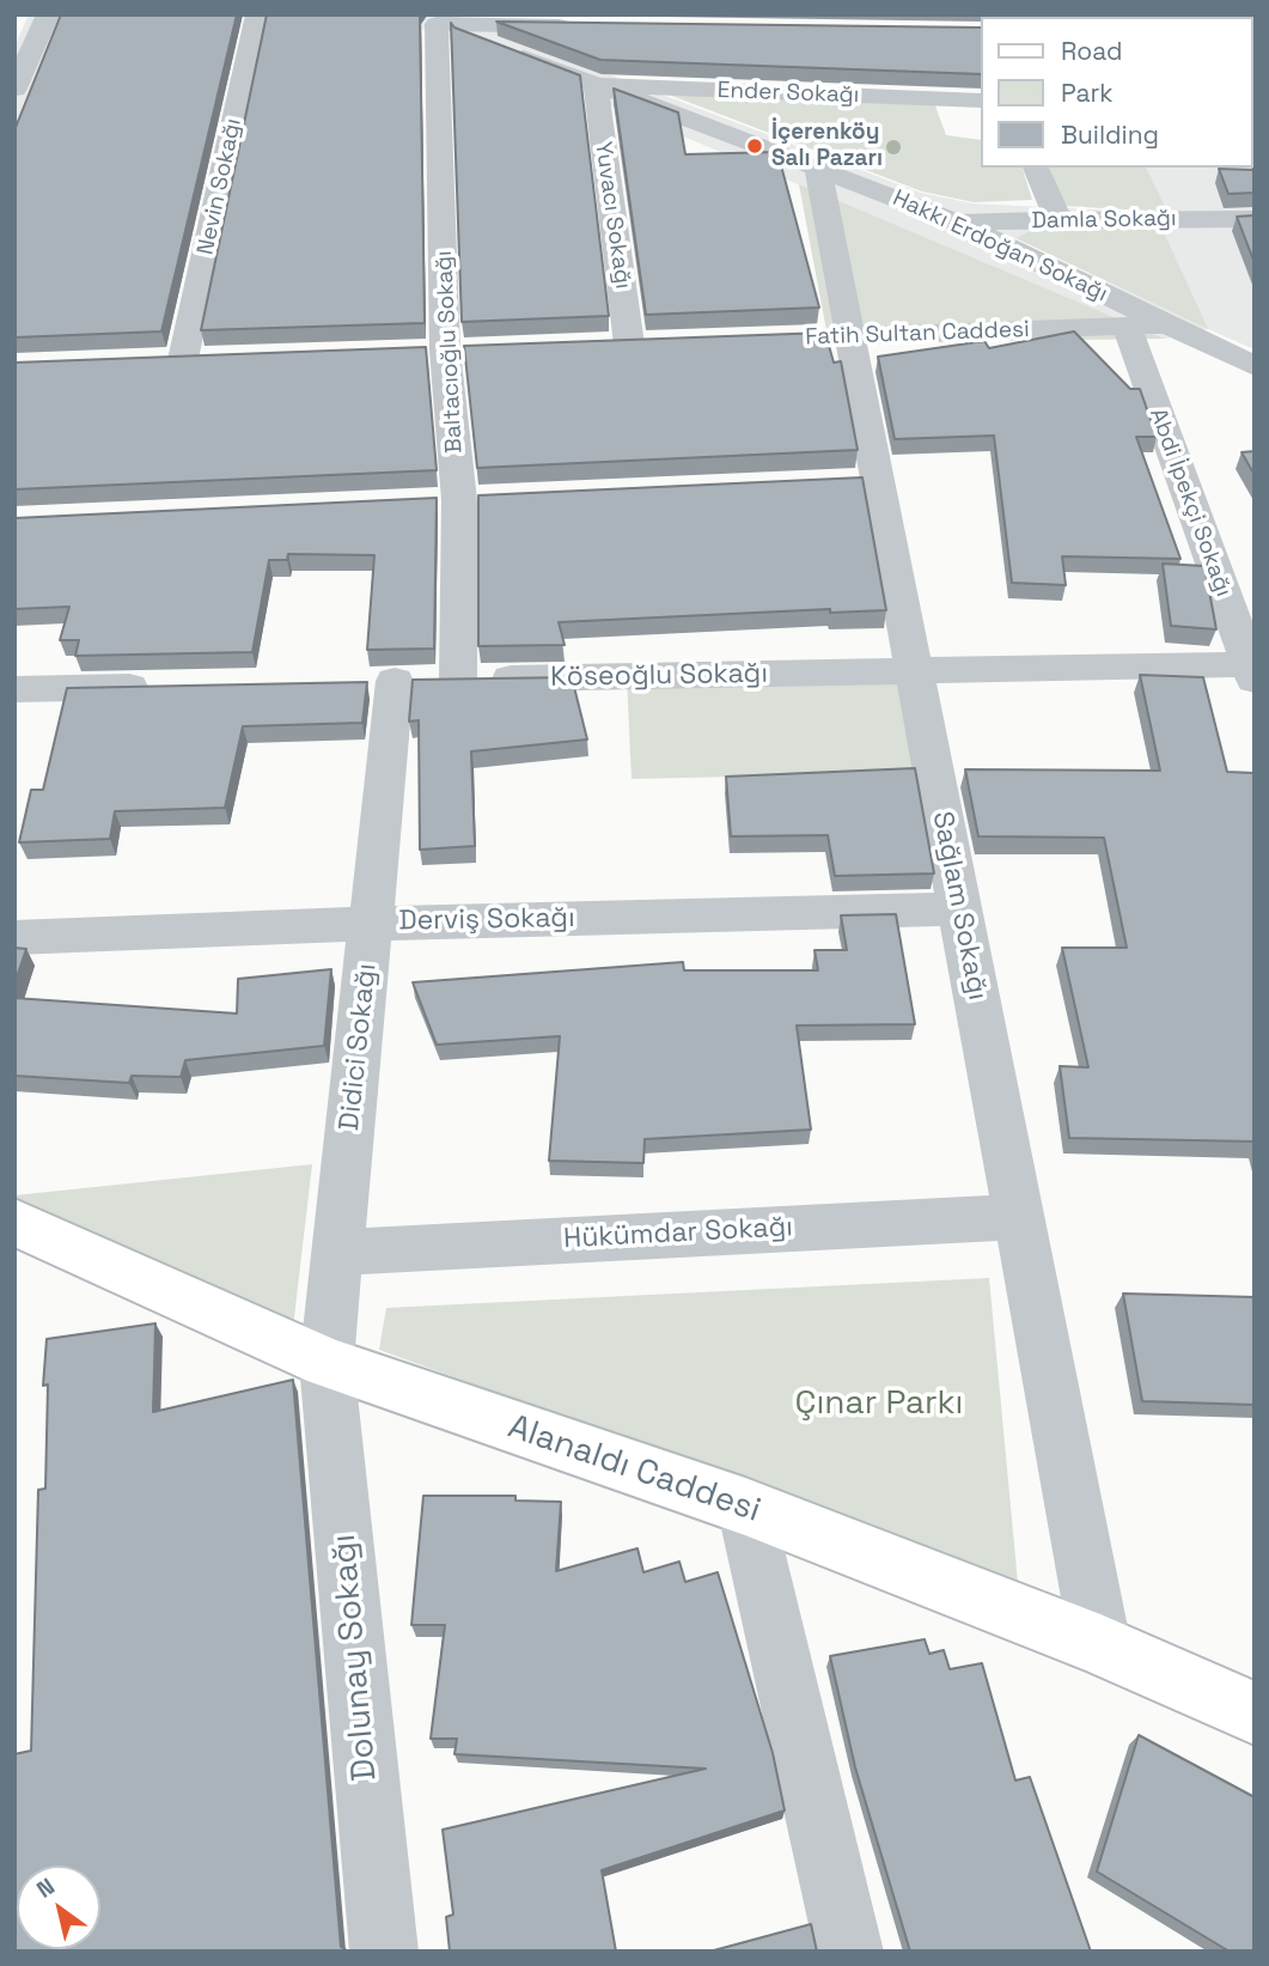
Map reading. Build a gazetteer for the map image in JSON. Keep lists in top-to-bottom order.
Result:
{
  "streets": {
    "street": [
      "Ender Sokağı",
      "Nevin Sokağı",
      "Yuvacı Sokağı",
      "Damla Sokağı",
      "Hakkı Erdoğan Sokağı",
      "Fatih Sultan Caddesi",
      "Baltacıoğlu Sokağı",
      "Abdi İpekçi Sokağı",
      "Köseoğlu Sokağı",
      "Sağlam Sokağı",
      "Derviş Sokağı",
      "Didici Sokağı",
      "Hükümdar Sokağı",
      "Alanaldı Caddesi",
      "Dolunay Sokağı"
    ]
  },
  "crossings": [
    ["Ender Sokağı", "Yuvacı Sokağı"],
    ["Ender Sokağı", "Hakkı Erdoğan Sokağı"],
    ["Yuvacı Sokağı", "Hakkı Erdoğan Sokağı"],
    ["Damla Sokağı", "Hakkı Erdoğan Sokağı"],
    ["Hakkı Erdoğan Sokağı", "Fatih Sultan Caddesi"],
    ["Hakkı Erdoğan Sokağı", "Baltacıoğlu Sokağı"],
    ["Hakkı Erdoğan Sokağı", "Sağlam Sokağı"],
    ["Fatih Sultan Caddesi", "Abdi İpekçi Sokağı"],
    ["Fatih Sultan Caddesi", "Sağlam Sokağı"],
    ["Baltacıoğlu Sokağı", "Köseoğlu Sokağı"],
    ["Abdi İpekçi Sokağı", "Köseoğlu Sokağı"],
    ["Köseoğlu Sokağı", "Sağlam Sokağı"],
    ["Köseoğlu Sokağı", "Didici Sokağı"],
    ["Sağlam Sokağı", "Derviş Sokağı"],
    ["Sağlam Sokağı", "Hükümdar Sokağı"],
    ["Sağlam Sokağı", "Alanaldı Caddesi"],
    ["Derviş Sokağı", "Didici Sokağı"],
    ["Didici Sokağı", "Hükümdar Sokağı"],
    ["Didici Sokağı", "Alanaldı Caddesi"],
    ["Didici Sokağı", "Dolunay Sokağı"],
    ["Alanaldı Caddesi", "Dolunay Sokağı"]
  ],
  "parks": ["Çınar Parkı"],
  "places": ["İçerenköy Salı Pazarı"],
  "legend": ["Road", "Park", "Building"],
  "north": "top left"
}
